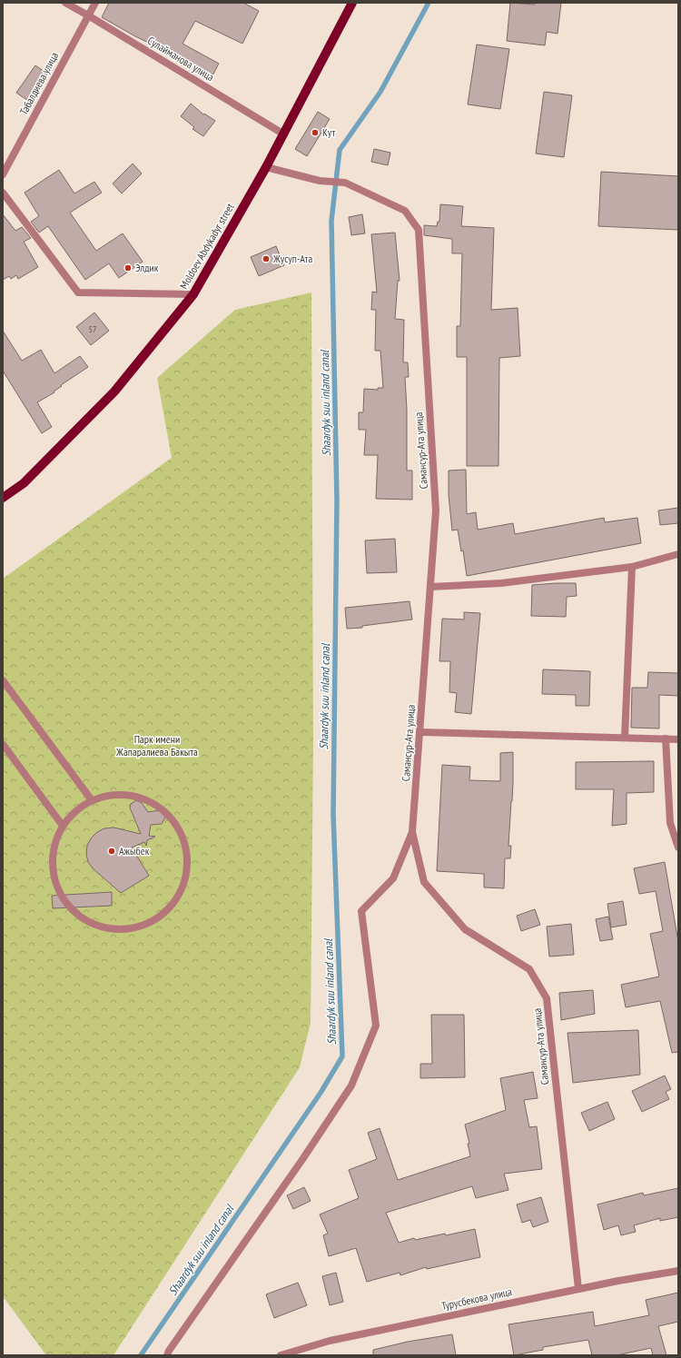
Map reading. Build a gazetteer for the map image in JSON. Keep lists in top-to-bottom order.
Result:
{
  "streets": {
    "main road": ["Moldoev Abdykadyr street"],
    "street": [
      "Сулайманова улица",
      "Табалдиева улица",
      "Самансур-Ата улица",
      "Турусбекова улица"
    ]
  },
  "crossings": [
    ["Сулайманова улица", "Табалдиева улица"],
    ["Сулайманова улица", "Moldoev Abdykadyr street"],
    ["Moldoev Abdykadyr street", "Самансур-Ата улица"],
    ["Самансур-Ата улица", "Турусбекова улица"]
  ],
  "water": ["Shaardyk suu inland canal"],
  "parks": ["Парк имени Жапаралиева Бакыта"],
  "places": [
    "Кут",
    "Жусуп-Ата",
    "Элдик",
    "Ажыбек"
  ],
  "house_numbers": ["57"]
}
